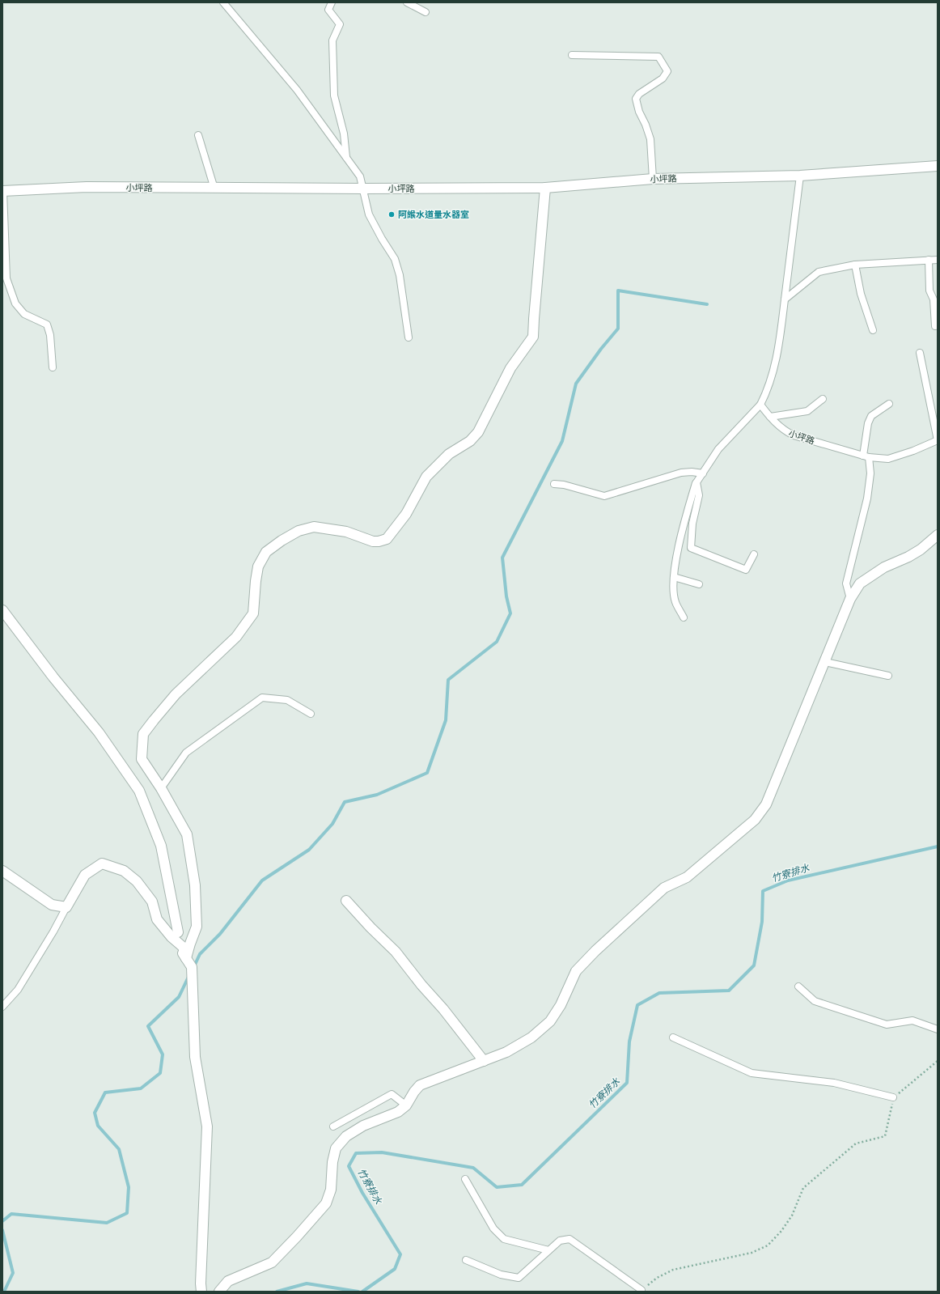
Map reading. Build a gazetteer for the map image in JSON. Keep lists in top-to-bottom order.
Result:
{
  "streets": {
    "street": ["小坪路"]
  },
  "water": ["竹寮排水"],
  "places": ["阿緱水道量水器室"]
}
